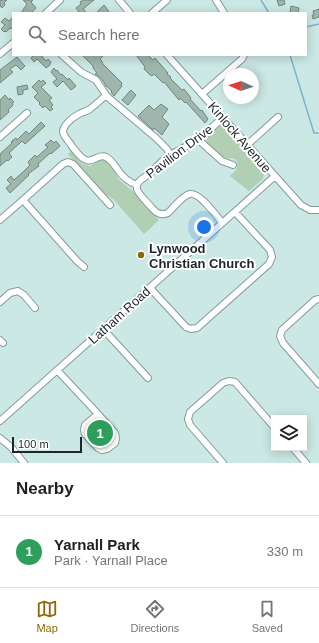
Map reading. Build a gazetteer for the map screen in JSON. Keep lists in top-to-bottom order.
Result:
{
  "streets": {
    "street": ["Kinlock Avenue", "Pavilion Drive", "Latham Road"]
  },
  "crossings": [
    ["Kinlock Avenue", "Pavilion Drive"],
    ["Kinlock Avenue", "Latham Road"],
    ["Pavilion Drive", "Latham Road"]
  ],
  "places": ["Lynwood Christian Church"],
  "scale_bar": "100 m",
  "north": "left",
  "page": {
    "search": "Search here",
    "pins": "1",
    "scale": "100 m",
    "heading": "Nearby",
    "list": [
      {
        "mark": "1",
        "name": "Yarnall Park",
        "note": "Park · Yarnall Place",
        "value": "330 m"
      }
    ],
    "nav": ["Map", "Directions", "Saved"]
  }
}
